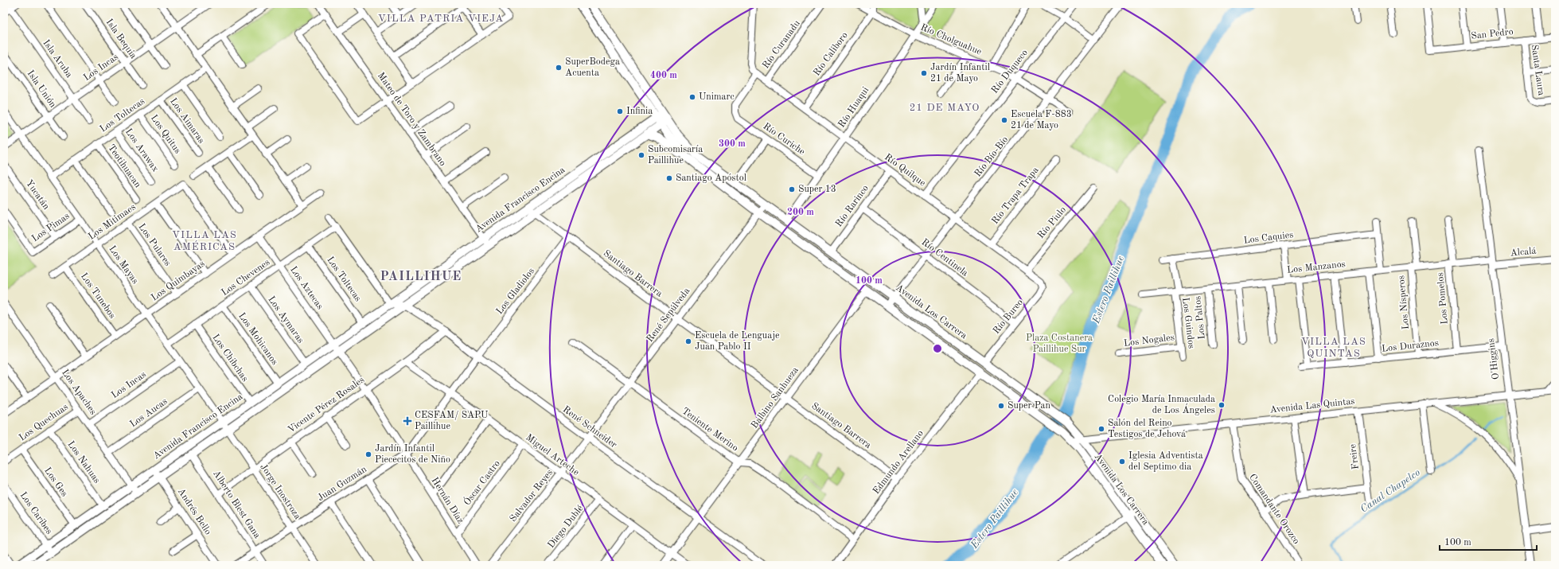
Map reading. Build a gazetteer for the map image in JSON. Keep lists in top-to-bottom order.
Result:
{
  "streets": {
    "main road": ["Avenida Francisco Encina", "Avenida Los Carrera"],
    "street": [
      "San Pedro",
      "Isla Bequia",
      "Río Cholguahue",
      "Río Curanadu",
      "Río Caliboro",
      "Isla Aruba",
      "Los Incas",
      "Santa Laura",
      "Río Duqueco",
      "Isla Unión",
      "Río Huaqui",
      "Los Toltecas",
      "Mateo de Toro y Zambrano",
      "Los Aimaras",
      "Los Quitus",
      "Río Curiche",
      "Los Arawax",
      "Río Bío-Bío",
      "Teotihuacan",
      "Río Quilque",
      "Yucatán",
      "Río Trapa Trapa",
      "Río Rarinco",
      "Los Mitimaes",
      "Río Piulo",
      "Los Pimas",
      "Los Caquies",
      "Los Pulares",
      "Alcalá",
      "Río Centinela",
      "Los Mayas",
      "Los Manzanos",
      "Santiago Barrera",
      "Los Chevenes",
      "Los Quimbayas",
      "Los Aztecas",
      "Los Gladiolos",
      "Los Tunebos",
      "Los Pomelos",
      "Los Nísperos",
      "René Sepúlveda",
      "Río Bureo",
      "Los Paltos",
      "Los Aymaras",
      "Los Guindos",
      "Los Mohicanos",
      "Los Nogales",
      "Los Duraznos",
      "Los Chibchas",
      "O'Higgins",
      "Los Apaches",
      "Balbino Sanhueza",
      "Vicente Pérez Rosales",
      "Avenida Las Quintas",
      "Los Aucas",
      "Los Quechuas",
      "René Schneider",
      "Teniente Merino",
      "Miguel Arteche",
      "Freire",
      "Los Nahuas",
      "Edmundo Arellano",
      "Los Ges",
      "Óscar Castro",
      "Juan Guzmán",
      "Jorge Inostroza",
      "Salvador Reyes",
      "Hernán Díaz",
      "Alberto Blest Gana",
      "Comandante Orozco",
      "Andrés Bello",
      "Los Caribes",
      "Diego Dublé"
    ]
  },
  "crossings": [
    ["San Pedro", "Santa Laura"],
    ["Isla Bequia", "Los Incas"],
    ["Río Cholguahue", "Río Caliboro"],
    ["Río Cholguahue", "Río Duqueco"],
    ["Río Cholguahue", "Río Huaqui"],
    ["Río Cholguahue", "Río Bío-Bío"],
    ["Río Curanadu", "Río Quilque"],
    ["Río Caliboro", "Río Quilque"],
    ["Isla Aruba", "Los Incas"],
    ["Los Incas", "Isla Unión"],
    ["Los Incas", "Los Mayas"],
    ["Los Incas", "Los Apaches"],
    ["Río Duqueco", "Río Quilque"],
    ["Río Huaqui", "Río Curiche"],
    ["Río Huaqui", "Río Quilque"],
    ["Río Huaqui", "Avenida Los Carrera"],
    ["Los Toltecas", "Los Aimaras"],
    ["Los Toltecas", "Los Quitus"],
    ["Los Toltecas", "Los Arawax"],
    ["Los Toltecas", "Teotihuacan"],
    ["Los Toltecas", "Avenida Francisco Encina"],
    ["Los Toltecas", "Los Mayas"],
    ["Los Toltecas", "Los Chevenes"],
    ["Mateo de Toro y Zambrano", "Avenida Francisco Encina"],
    ["Río Curiche", "Río Quilque"],
    ["Río Bío-Bío", "Río Quilque"],
    ["Río Bío-Bío", "Río Centinela"],
    ["Río Bío-Bío", "Avenida Los Carrera"],
    ["Río Quilque", "Río Trapa Trapa"],
    ["Río Quilque", "Río Rarinco"],
    ["Río Quilque", "Río Piulo"],
    ["Río Quilque", "Río Bureo"],
    ["Yucatán", "Los Pimas"],
    ["Avenida Francisco Encina", "Los Mayas"],
    ["Avenida Francisco Encina", "Santiago Barrera"],
    ["Avenida Francisco Encina", "Los Aztecas"],
    ["Avenida Francisco Encina", "Avenida Los Carrera"],
    ["Avenida Francisco Encina", "Los Aymaras"],
    ["Avenida Francisco Encina", "Los Mohicanos"],
    ["Avenida Francisco Encina", "Los Chibchas"],
    ["Avenida Francisco Encina", "Los Apaches"],
    ["Avenida Francisco Encina", "René Schneider"],
    ["Avenida Francisco Encina", "Los Nahuas"],
    ["Avenida Francisco Encina", "Los Ges"],
    ["Avenida Francisco Encina", "Jorge Inostroza"],
    ["Avenida Francisco Encina", "Hernán Díaz"],
    ["Avenida Francisco Encina", "Alberto Blest Gana"],
    ["Avenida Francisco Encina", "Andrés Bello"],
    ["Avenida Francisco Encina", "Los Caribes"],
    ["Río Rarinco", "Río Centinela"],
    ["Río Rarinco", "Avenida Los Carrera"],
    ["Los Mitimaes", "Los Pulares"],
    ["Los Mitimaes", "Los Mayas"],
    ["Los Mitimaes", "Los Quimbayas"],
    ["Los Mitimaes", "Los Tunebos"],
    ["Los Pimas", "Los Mayas"],
    ["Los Caquies", "Los Guindos"],
    ["Los Pulares", "Los Quimbayas"],
    ["Alcalá", "Los Manzanos"],
    ["Alcalá", "O'Higgins"],
    ["Río Centinela", "Río Bureo"],
    ["Los Mayas", "Los Chevenes"],
    ["Los Mayas", "Los Quimbayas"],
    ["Los Mayas", "Los Aucas"],
    ["Los Mayas", "Jorge Inostroza"],
    ["Los Manzanos", "Los Pomelos"],
    ["Los Manzanos", "Los Nísperos"],
    ["Los Manzanos", "Los Paltos"],
    ["Los Manzanos", "Los Guindos"],
    ["Los Manzanos", "Los Duraznos"],
    ["Los Manzanos", "O'Higgins"],
    ["Santiago Barrera", "Los Gladiolos"],
    ["Santiago Barrera", "René Sepúlveda"],
    ["Santiago Barrera", "Balbino Sanhueza"],
    ["Santiago Barrera", "Edmundo Arellano"],
    ["Los Chevenes", "Los Aztecas"],
    ["Los Chevenes", "Los Aymaras"],
    ["Los Chevenes", "Los Mohicanos"],
    ["Los Chevenes", "Los Chibchas"],
    ["Los Quimbayas", "Los Aztecas"],
    ["Los Quimbayas", "Los Tunebos"],
    ["Los Quimbayas", "Los Apaches"],
    ["Los Aztecas", "Hernán Díaz"],
    ["Los Gladiolos", "René Schneider"],
    ["Los Gladiolos", "Juan Guzmán"],
    ["Los Pomelos", "Los Duraznos"],
    ["Los Nísperos", "Los Duraznos"],
    ["Avenida Los Carrera", "René Sepúlveda"],
    ["Avenida Los Carrera", "Río Bureo"],
    ["Avenida Los Carrera", "Balbino Sanhueza"],
    ["Avenida Los Carrera", "Avenida Las Quintas"],
    ["Avenida Los Carrera", "Edmundo Arellano"],
    ["René Sepúlveda", "René Schneider"],
    ["René Sepúlveda", "Teniente Merino"],
    ["René Sepúlveda", "Salvador Reyes"],
    ["Los Guindos", "Los Nogales"],
    ["Los Duraznos", "O'Higgins"],
    ["O'Higgins", "Avenida Las Quintas"],
    ["Los Apaches", "Los Aucas"],
    ["Los Apaches", "Los Quechuas"],
    ["Balbino Sanhueza", "René Schneider"],
    ["Balbino Sanhueza", "Teniente Merino"],
    ["Balbino Sanhueza", "Miguel Arteche"],
    ["Vicente Pérez Rosales", "René Schneider"],
    ["Vicente Pérez Rosales", "Miguel Arteche"],
    ["Vicente Pérez Rosales", "Jorge Inostroza"],
    ["Vicente Pérez Rosales", "Hernán Díaz"],
    ["Vicente Pérez Rosales", "Alberto Blest Gana"],
    ["Avenida Las Quintas", "Freire"],
    ["Avenida Las Quintas", "Comandante Orozco"],
    ["Los Quechuas", "Los Nahuas"],
    ["Los Quechuas", "Los Ges"],
    ["René Schneider", "Juan Guzmán"],
    ["René Schneider", "Salvador Reyes"],
    ["Teniente Merino", "Edmundo Arellano"],
    ["Miguel Arteche", "Óscar Castro"],
    ["Miguel Arteche", "Juan Guzmán"],
    ["Miguel Arteche", "Salvador Reyes"],
    ["Miguel Arteche", "Diego Dublé"],
    ["Óscar Castro", "Hernán Díaz"],
    ["Juan Guzmán", "Jorge Inostroza"],
    ["Juan Guzmán", "Hernán Díaz"],
    ["Juan Guzmán", "Alberto Blest Gana"]
  ],
  "districts": [
    "VILLA PATRIA VIEJA",
    "21 DE MAYO",
    "VILLA LAS AMÉRICAS",
    "PAILLIHUE",
    "VILLA LAS QUINTAS"
  ],
  "water": ["Estero Paillihue", "Canal Chapelco"],
  "parks": ["Plaza Costanera Paillihue Sur"],
  "places": {
    "other": [
      "SuperBodega Acuenta",
      "Jardín Infantil 21 de Mayo",
      "Unimarc",
      "Infinia",
      "Escuela F-883 21 de Mayo",
      "Subcomisaría Paillihue",
      "Santiago Apóstol",
      "Super 13",
      "Escuela de Lenguaje Juan Pablo II",
      "Colegio María Inmaculada de Los Ángeles",
      "Super Pan",
      "Salón del Reino Testigos de Jehová",
      "Jardín Infantil Piececitos de Niño",
      "Iglesia Adventista del Septimo dia"
    ],
    "health": ["CESFAM/ SAPU Paillihue"]
  },
  "scale_bar": "100 m",
  "rings": [
    "400 m",
    "300 m",
    "200 m",
    "100 m"
  ]
}
